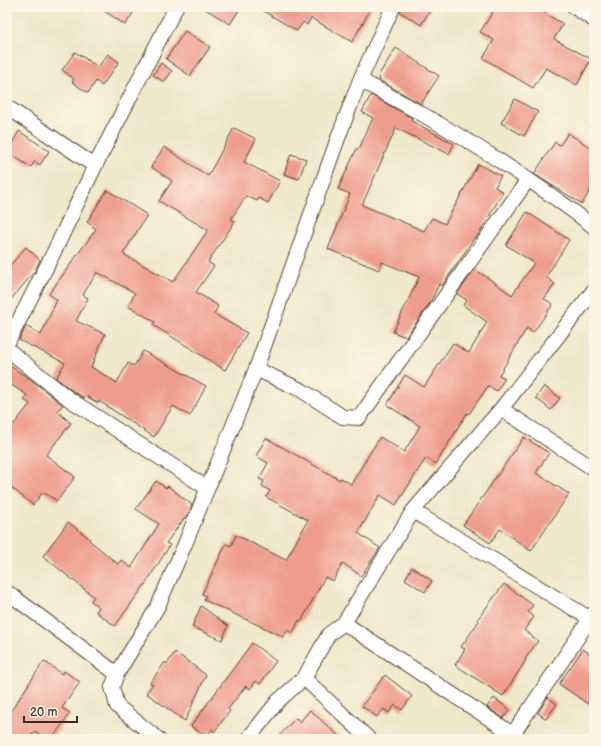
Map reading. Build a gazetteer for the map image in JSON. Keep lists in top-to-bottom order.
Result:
{
  "scale_bar": "20 m"
}
